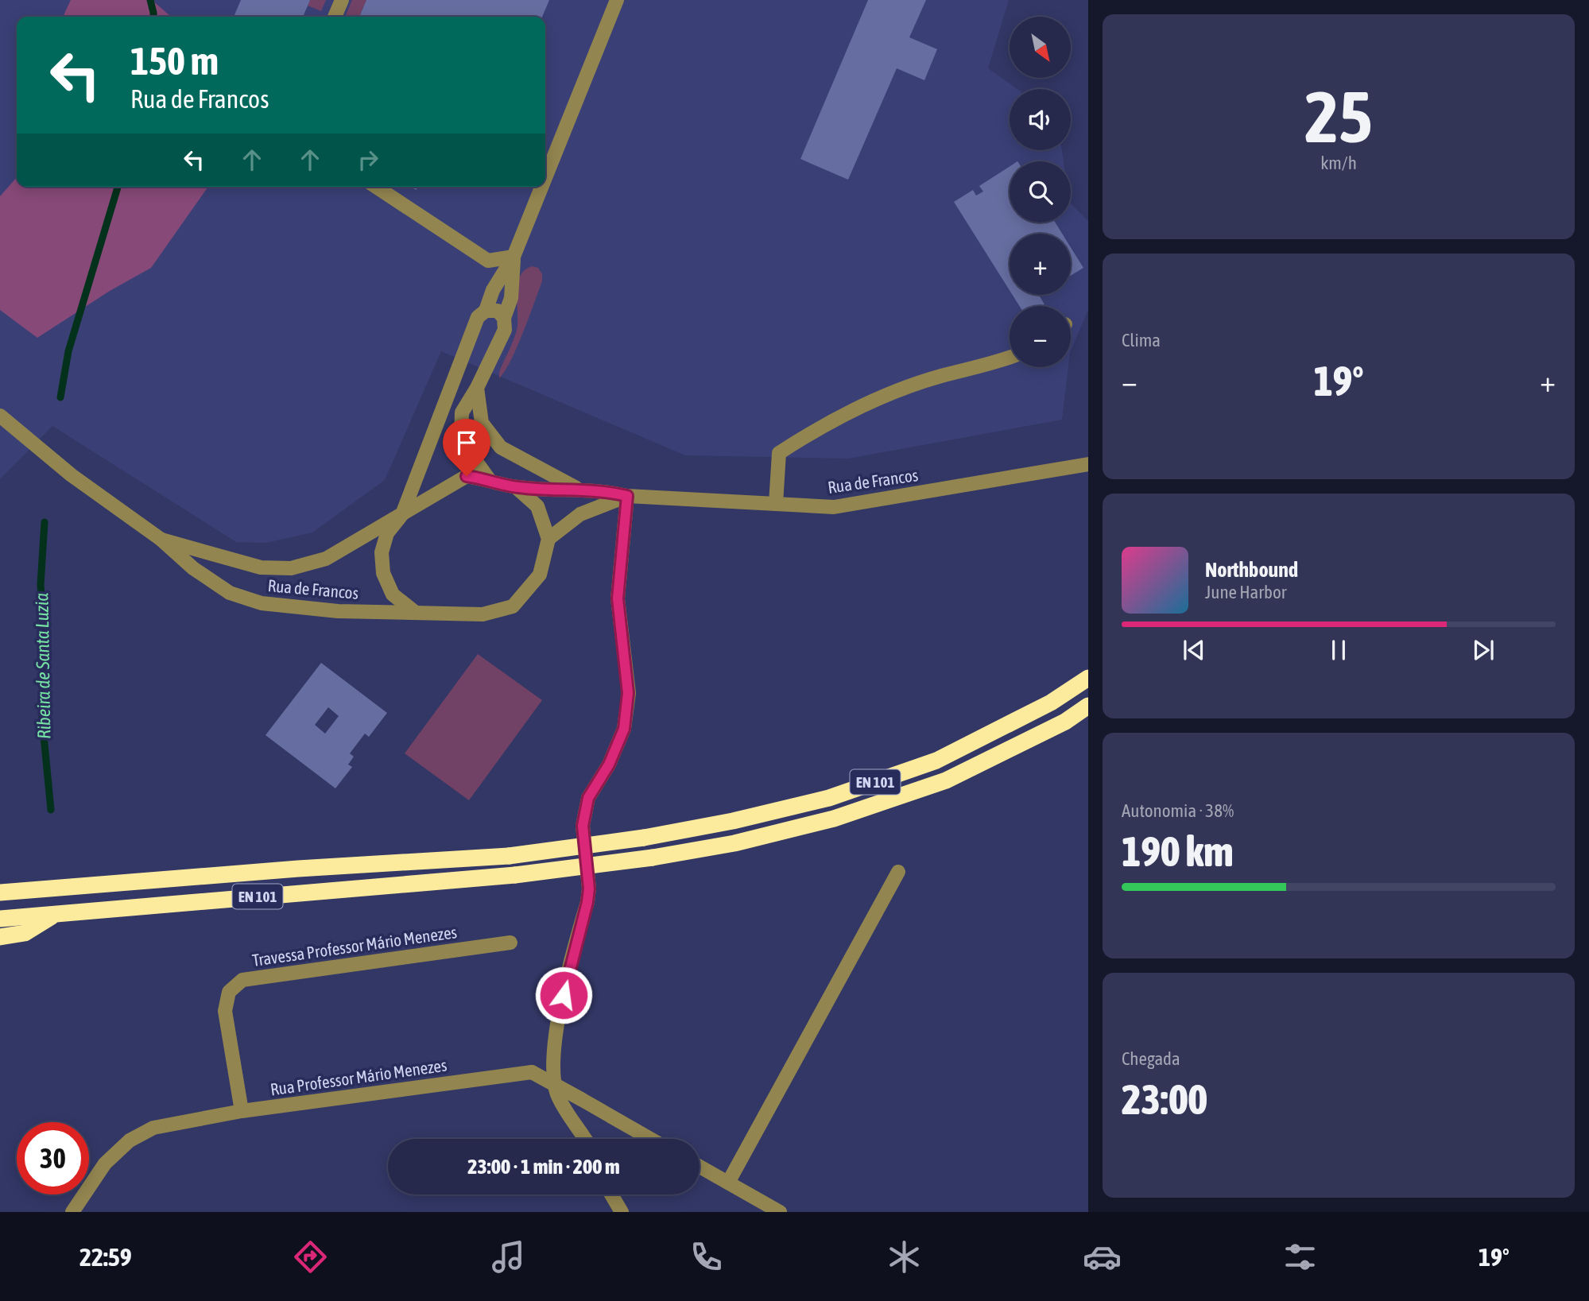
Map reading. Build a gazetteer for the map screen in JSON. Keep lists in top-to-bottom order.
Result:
{
  "streets": {
    "highway": ["EN 101"],
    "street": ["Rua de Francos", "Travessa Professor Mário Menezes", "Rua Professor Mário Menezes"]
  },
  "crossings": [
    ["Travessa Professor Mário Menezes", "Rua Professor Mário Menezes"]
  ],
  "water": ["Ribeira de Santa Luzia"],
  "north": "bottom right",
  "page": {
    "tile": [
      ["25", "km/h"],
      "Clima",
      ["Autonomia · 38%", "190 km"],
      ["Chegada", "23:00"]
    ],
    "map_buttons": ["+", "−"],
    "turn": ["150 m", "Rua de Francos"],
    "heat": ["−", "19°", "+"],
    "song": ["Northbound", "June Harbor"],
    "limit": "30",
    "trip": "23:00 · 1 min · 200 m",
    "tabs": ["22:59", "19°"]
  }
}
